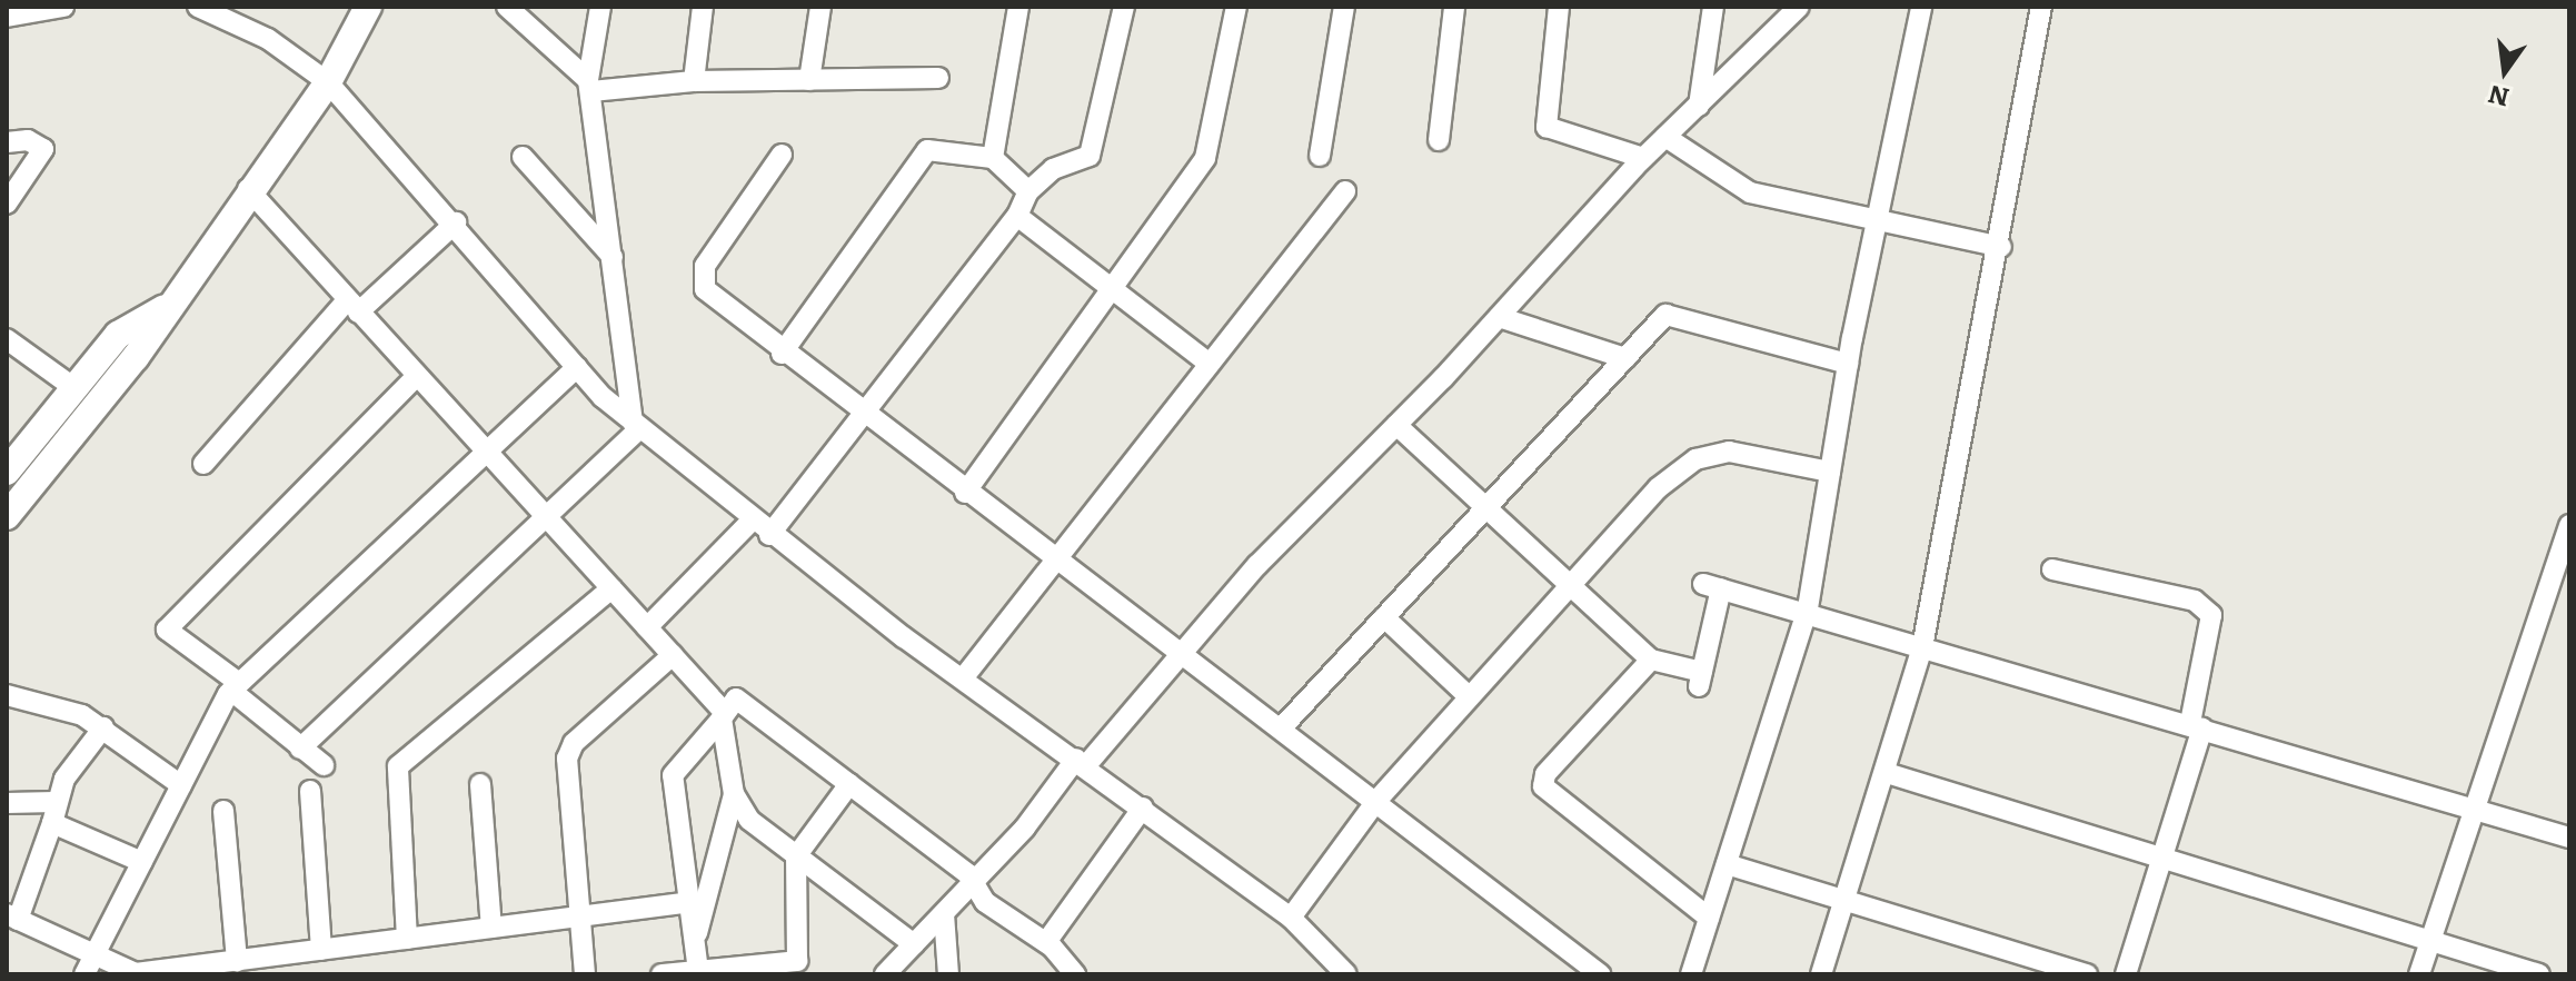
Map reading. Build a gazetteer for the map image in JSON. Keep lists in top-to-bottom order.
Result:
{
  "north": "bottom"
}
